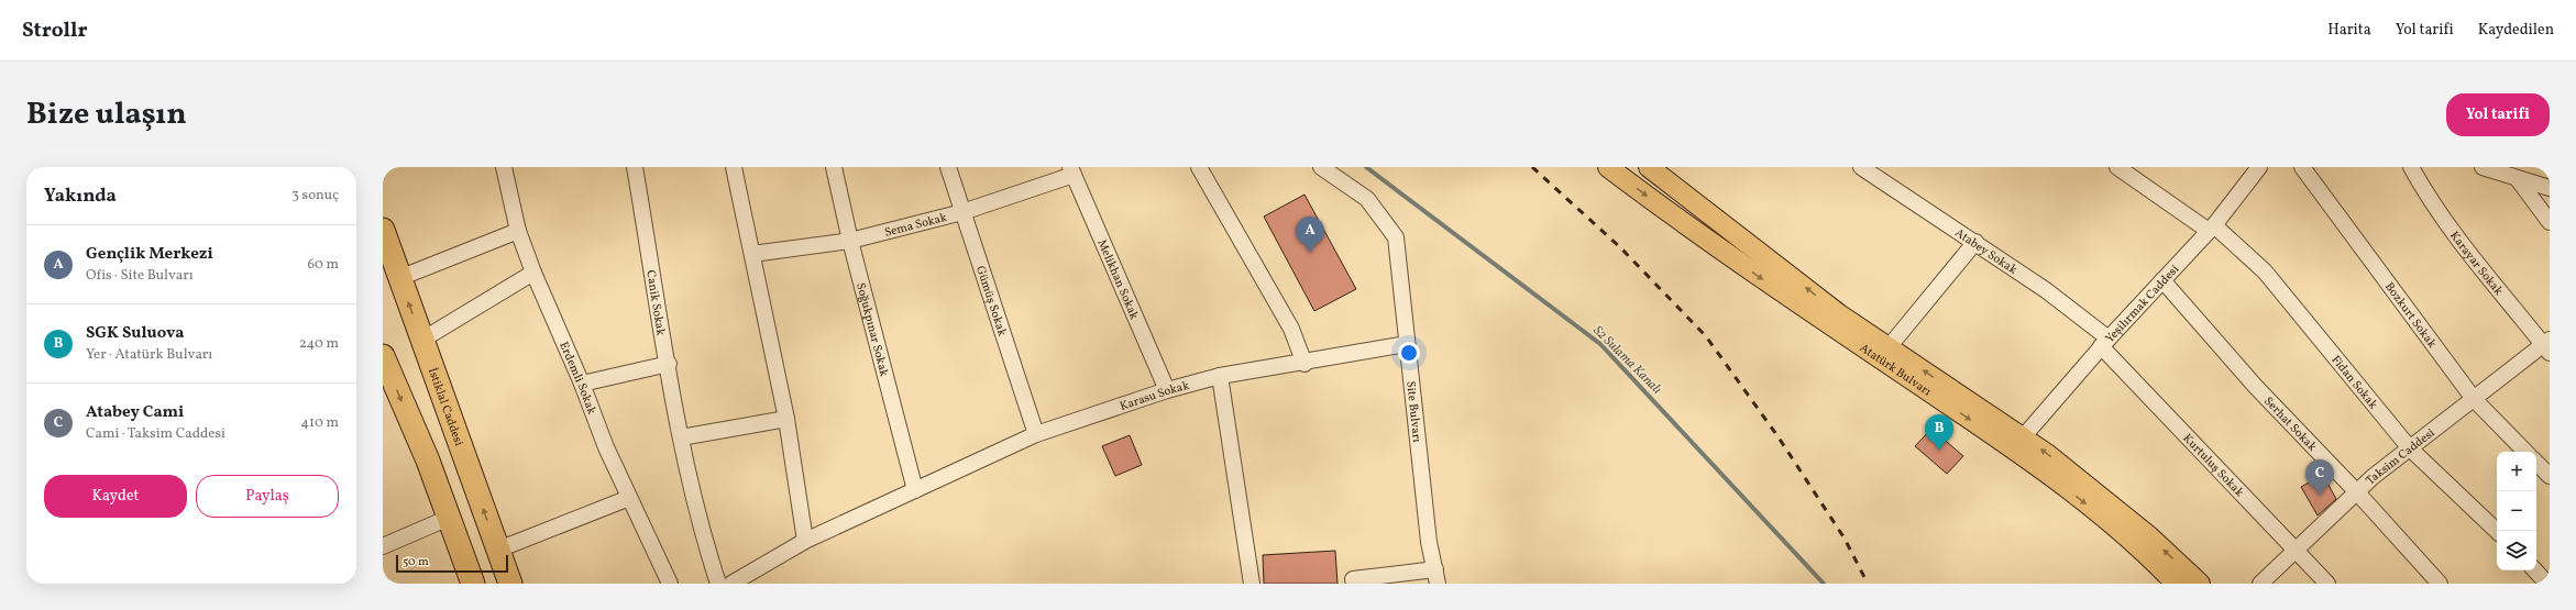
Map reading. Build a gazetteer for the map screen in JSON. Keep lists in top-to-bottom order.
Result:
{
  "streets": {
    "highway": ["İstiklal Caddesi"],
    "main road": ["Atatürk Bulvarı"],
    "street": [
      "Sema Sokak",
      "Atabey Sokak",
      "Karayar Sokak",
      "Melikhan Sokak",
      "Gümüş Sokak",
      "Canik Sokak",
      "Yeşilırmak Caddesi",
      "Bozkurt Sokak",
      "Soğukpınar Sokak",
      "Erdemli Sokak",
      "Fidan Sokak",
      "Karasu Sokak",
      "Site Bulvarı",
      "Serhat Sokak",
      "Taksim Caddesi",
      "Kurtuluş Sokak"
    ]
  },
  "crossings": [
    ["Sema Sokak", "Melikhan Sokak"],
    ["Sema Sokak", "Gümüş Sokak"],
    ["Sema Sokak", "Soğukpınar Sokak"],
    ["Atabey Sokak", "Yeşilırmak Caddesi"],
    ["Atabey Sokak", "Kurtuluş Sokak"],
    ["Karayar Sokak", "Taksim Caddesi"],
    ["Melikhan Sokak", "Karasu Sokak"],
    ["Gümüş Sokak", "Karasu Sokak"],
    ["Yeşilırmak Caddesi", "Atatürk Bulvarı"],
    ["Yeşilırmak Caddesi", "Fidan Sokak"],
    ["Yeşilırmak Caddesi", "Serhat Sokak"],
    ["Yeşilırmak Caddesi", "Kurtuluş Sokak"],
    ["Bozkurt Sokak", "Taksim Caddesi"],
    ["Soğukpınar Sokak", "Karasu Sokak"],
    ["Fidan Sokak", "Taksim Caddesi"],
    ["Karasu Sokak", "Site Bulvarı"],
    ["Serhat Sokak", "Taksim Caddesi"],
    ["Taksim Caddesi", "Kurtuluş Sokak"]
  ],
  "water": ["S2 Sulama Kanalı"],
  "scale_bar": "50 m",
  "page": {
    "header": "Strollr",
    "nav": ["Harita", "Yol tarifi", "Kaydedilen"],
    "title": "Bize ulaşın",
    "buttons": [
      "Yol tarifi",
      ["Kaydet", "Paylaş"]
    ],
    "heading": ["Yakında", "3 sonuç"],
    "pins": ["A", "B", "C"],
    "list": [
      {
        "mark": "A",
        "name": "Gençlik Merkezi",
        "note": "Ofis · Site Bulvarı",
        "value": "60 m"
      },
      {
        "mark": "B",
        "name": "SGK Suluova",
        "note": "Yer · Atatürk Bulvarı",
        "value": "240 m"
      },
      {
        "mark": "C",
        "name": "Atabey Cami",
        "note": "Cami · Taksim Caddesi",
        "value": "410 m"
      }
    ],
    "map_buttons": ["+", "−"],
    "scale": "50 m"
  }
}
